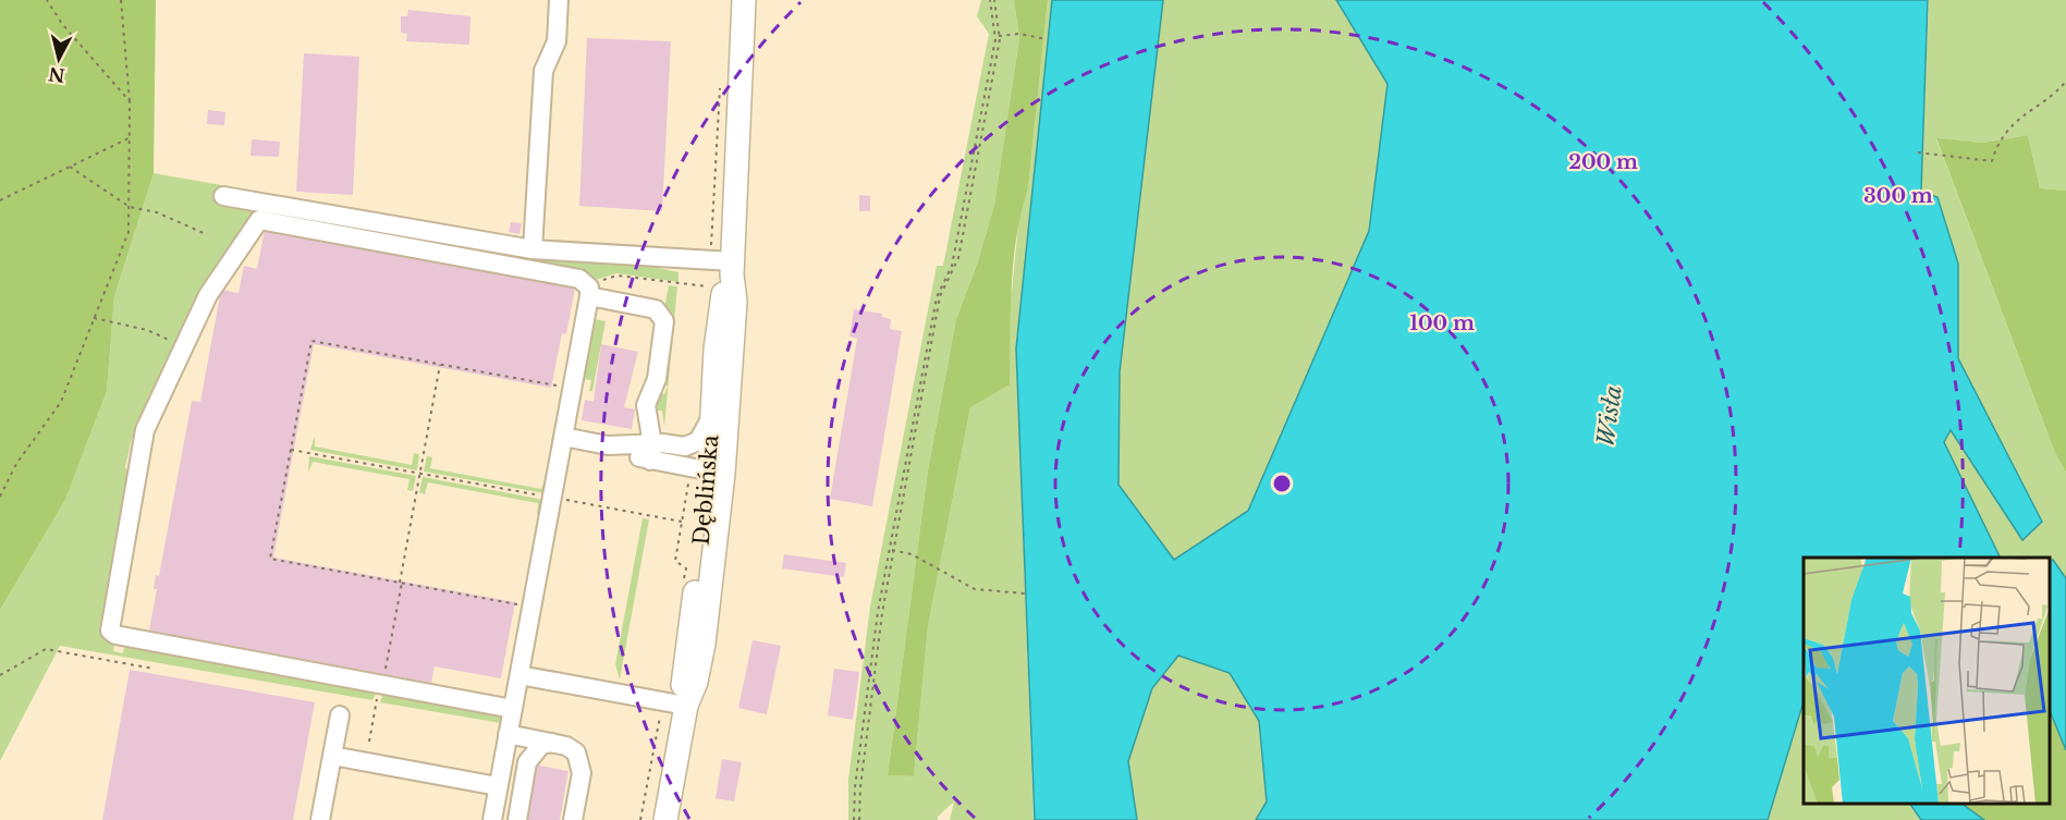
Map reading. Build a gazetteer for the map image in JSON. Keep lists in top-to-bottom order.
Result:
{
  "streets": {
    "main road": ["Dęblińska"]
  },
  "water": ["Wisła"],
  "north": "bottom",
  "rings": ["200 m", "300 m", "100 m"]
}
